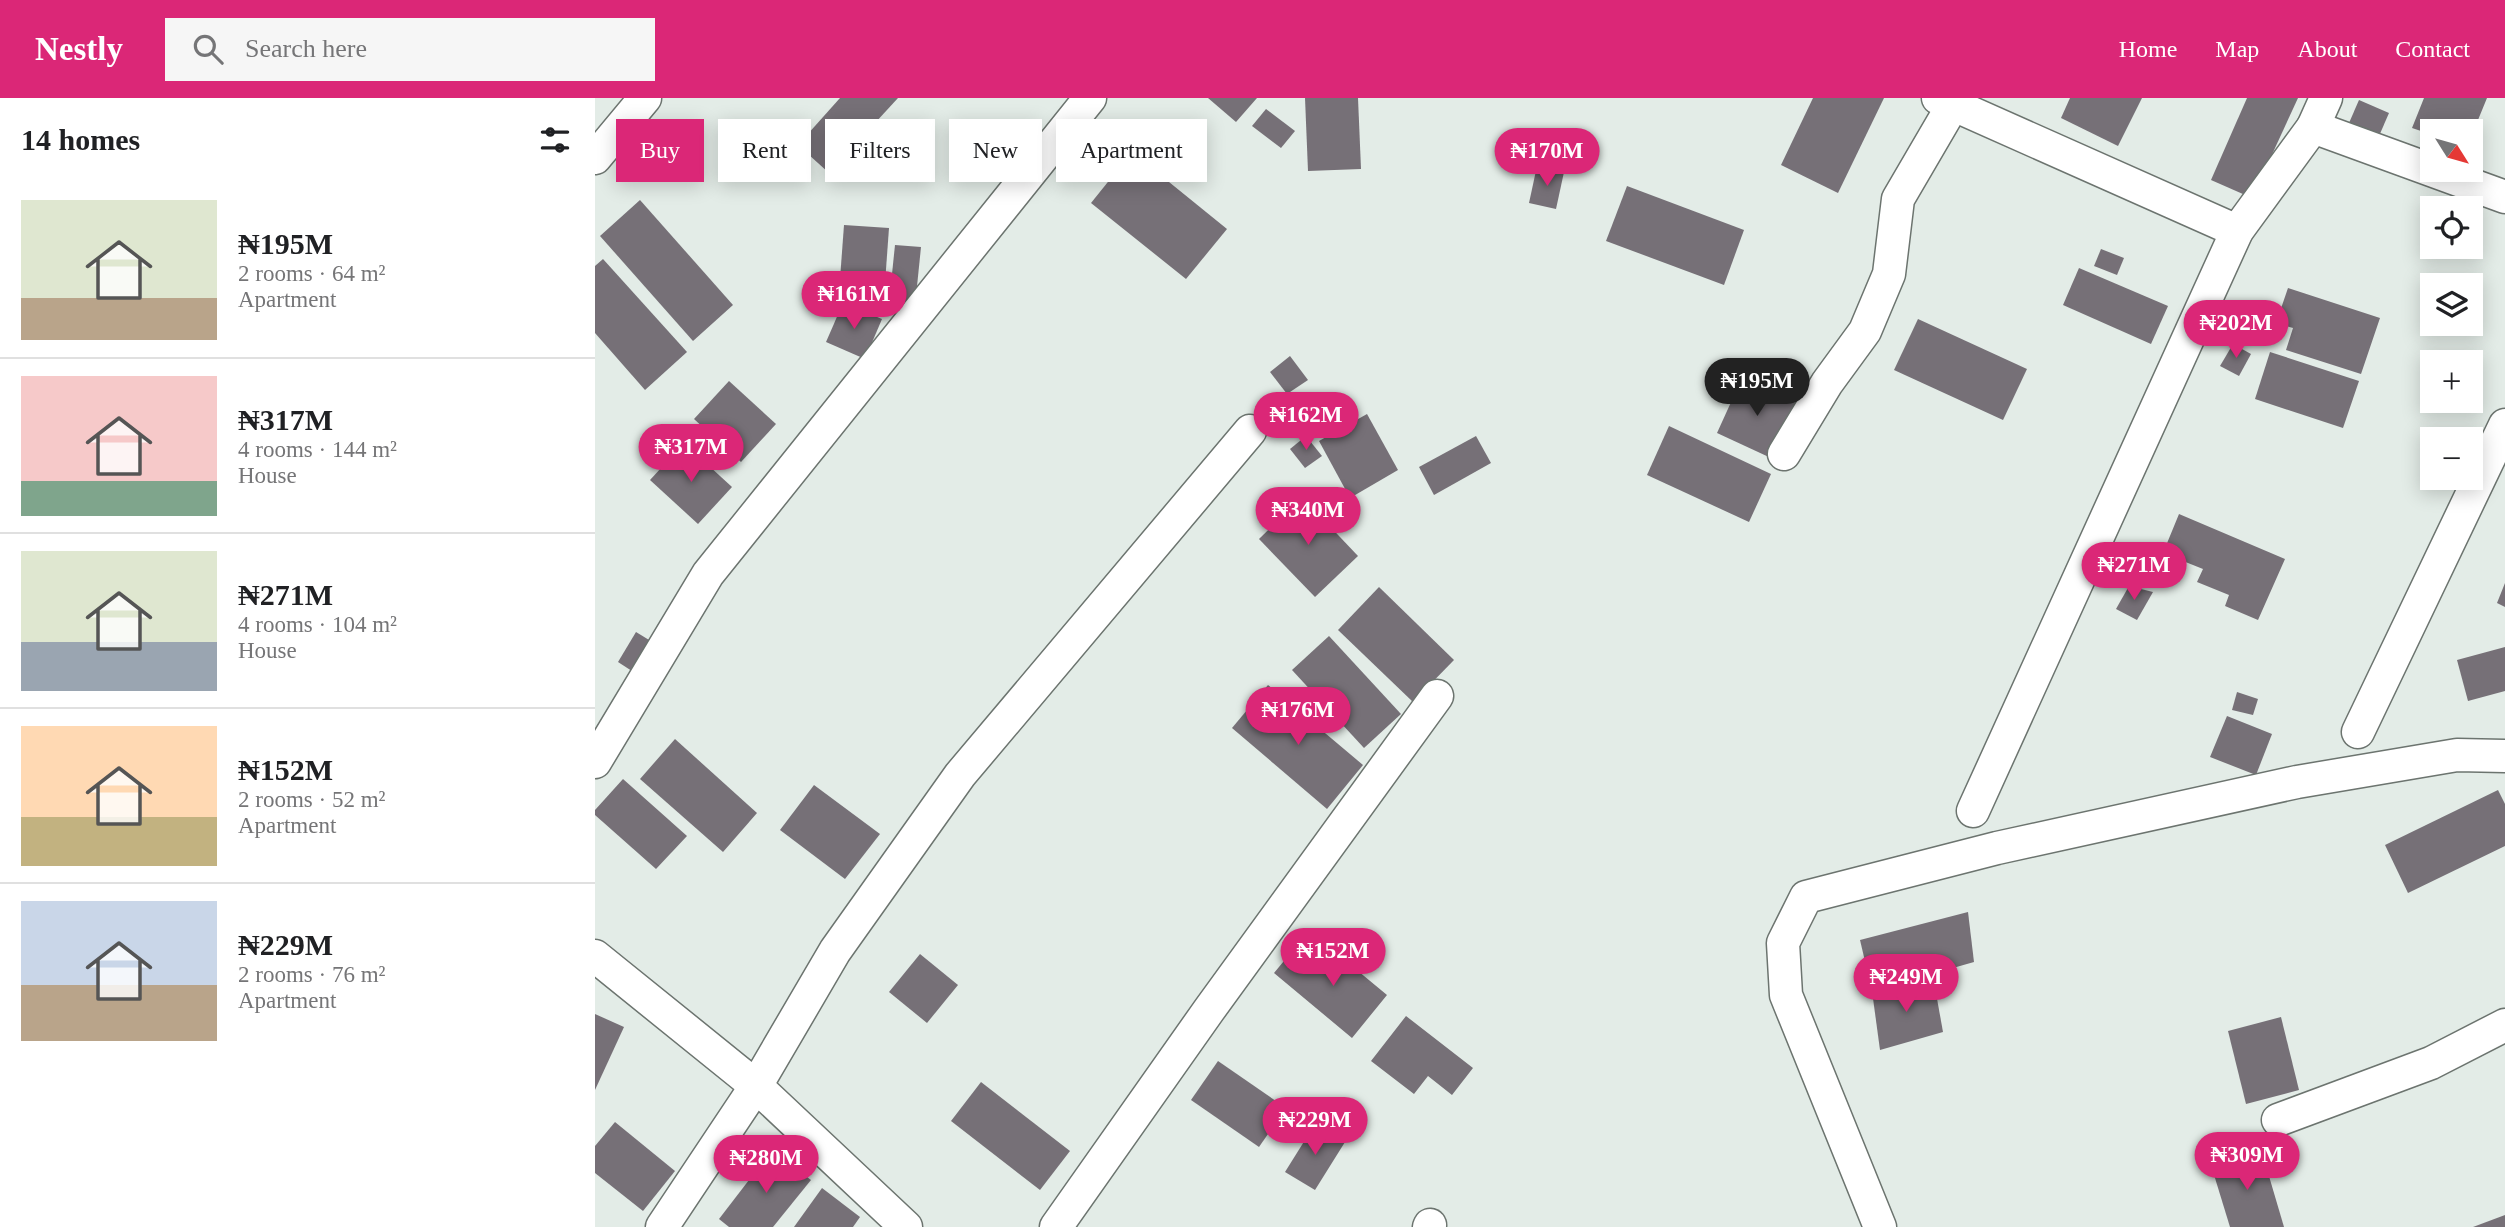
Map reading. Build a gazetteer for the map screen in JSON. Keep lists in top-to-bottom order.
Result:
{
  "north": "bottom right",
  "page": {
    "header": "Nestly",
    "search": "Search here",
    "nav": [
      "Home",
      "Map",
      "About",
      "Contact"
    ],
    "heading": "14 homes",
    "map_buttons": ["+", "−"],
    "chip": [
      "Buy",
      "Rent",
      "Filters",
      "New",
      "Apartment"
    ],
    "price": [
      "₦170M",
      "₦161M",
      "₦202M",
      "₦195M",
      "₦162M",
      "₦317M",
      "₦340M",
      "₦271M",
      "₦176M",
      "₦152M",
      "₦249M",
      "₦229M",
      "₦309M",
      "₦280M"
    ],
    "list": [
      {
        "name": "₦195M",
        "note": "2 rooms · 64 m² · Apartment"
      },
      {
        "name": "₦317M",
        "note": "4 rooms · 144 m² · House"
      },
      {
        "name": "₦271M",
        "note": "4 rooms · 104 m² · House"
      },
      {
        "name": "₦152M",
        "note": "2 rooms · 52 m² · Apartment"
      },
      {
        "name": "₦229M",
        "note": "2 rooms · 76 m² · Apartment"
      }
    ]
  }
}
